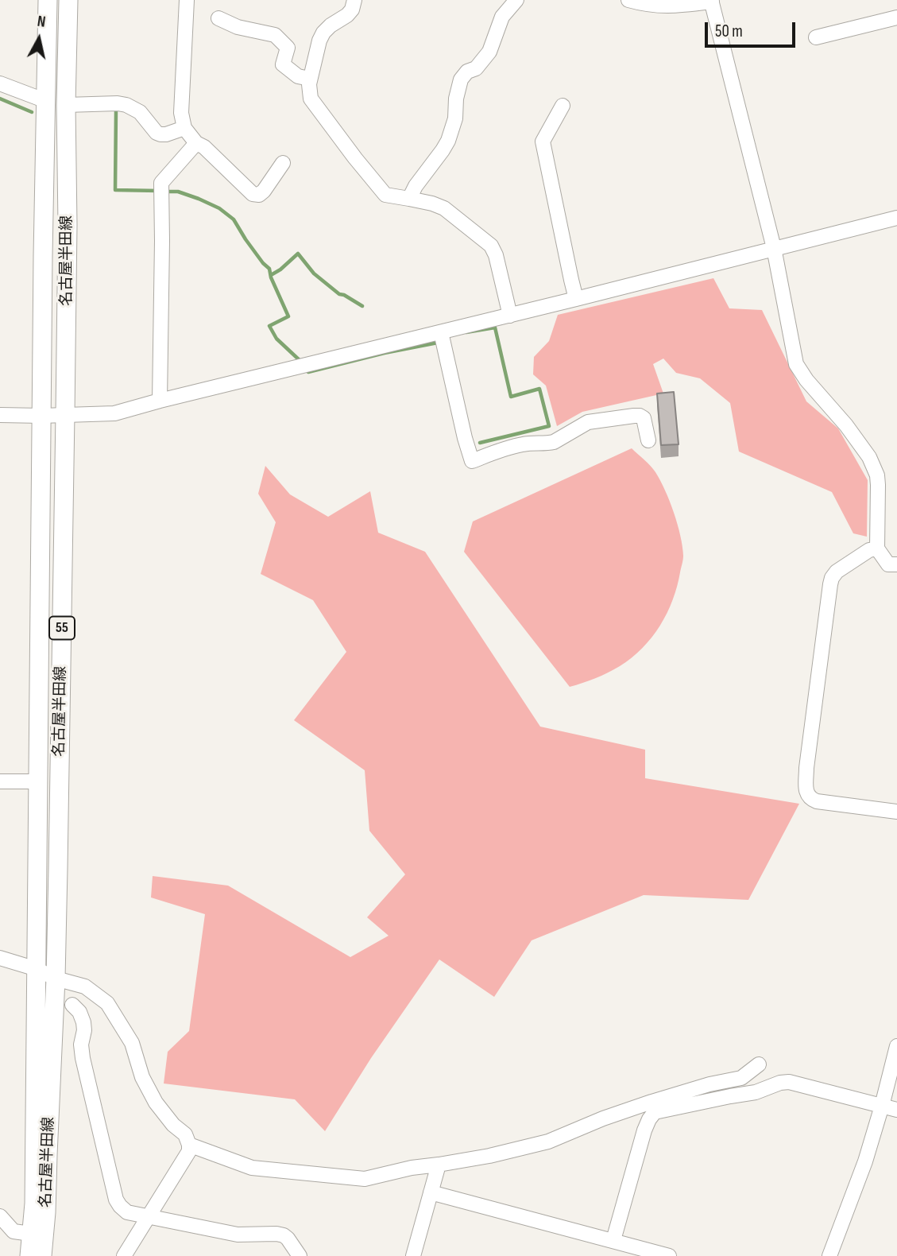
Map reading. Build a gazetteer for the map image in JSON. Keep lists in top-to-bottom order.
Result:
{
  "streets": {
    "main road": ["名古屋半田線", "55"]
  },
  "scale_bar": "50 m",
  "north": "top"
}
